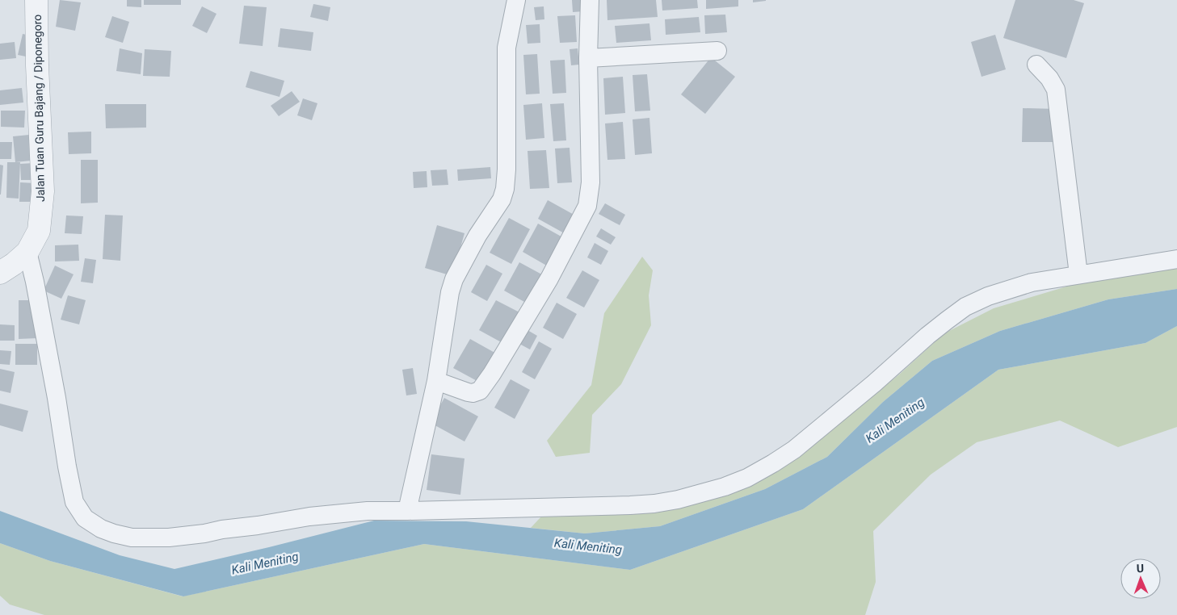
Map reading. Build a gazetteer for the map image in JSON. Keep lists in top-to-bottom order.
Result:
{
  "streets": {
    "street": ["Jalan Tuan Guru Bajang / Diponegoro"]
  },
  "water": ["Kali Meniting"],
  "north": "top"
}
